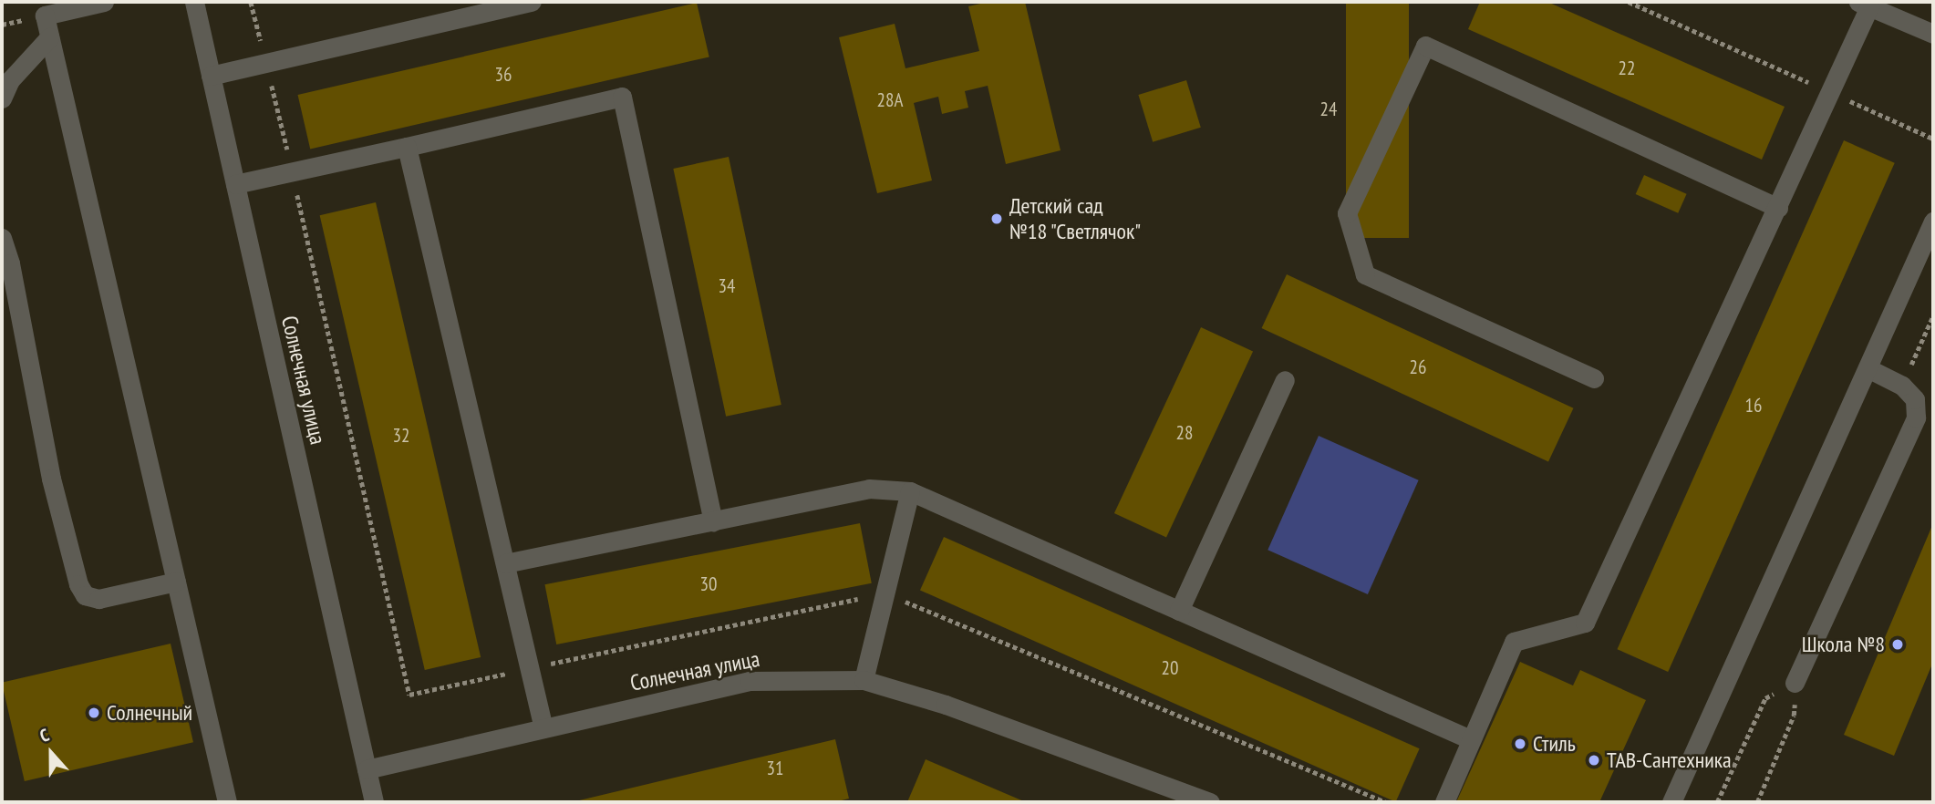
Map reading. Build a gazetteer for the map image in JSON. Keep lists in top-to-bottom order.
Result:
{
  "streets": {
    "street": ["Солнечная улица"]
  },
  "places": [
    "Детский сад №18 \"Светлячок\"",
    "Школа №8",
    "Солнечный",
    "Стиль",
    "ТАВ-Сантехника"
  ],
  "house_numbers": [
    "22",
    "36",
    "28А",
    "24",
    "34",
    "26",
    "16",
    "28",
    "32",
    "30",
    "20",
    "31"
  ],
  "north": "top"
}
